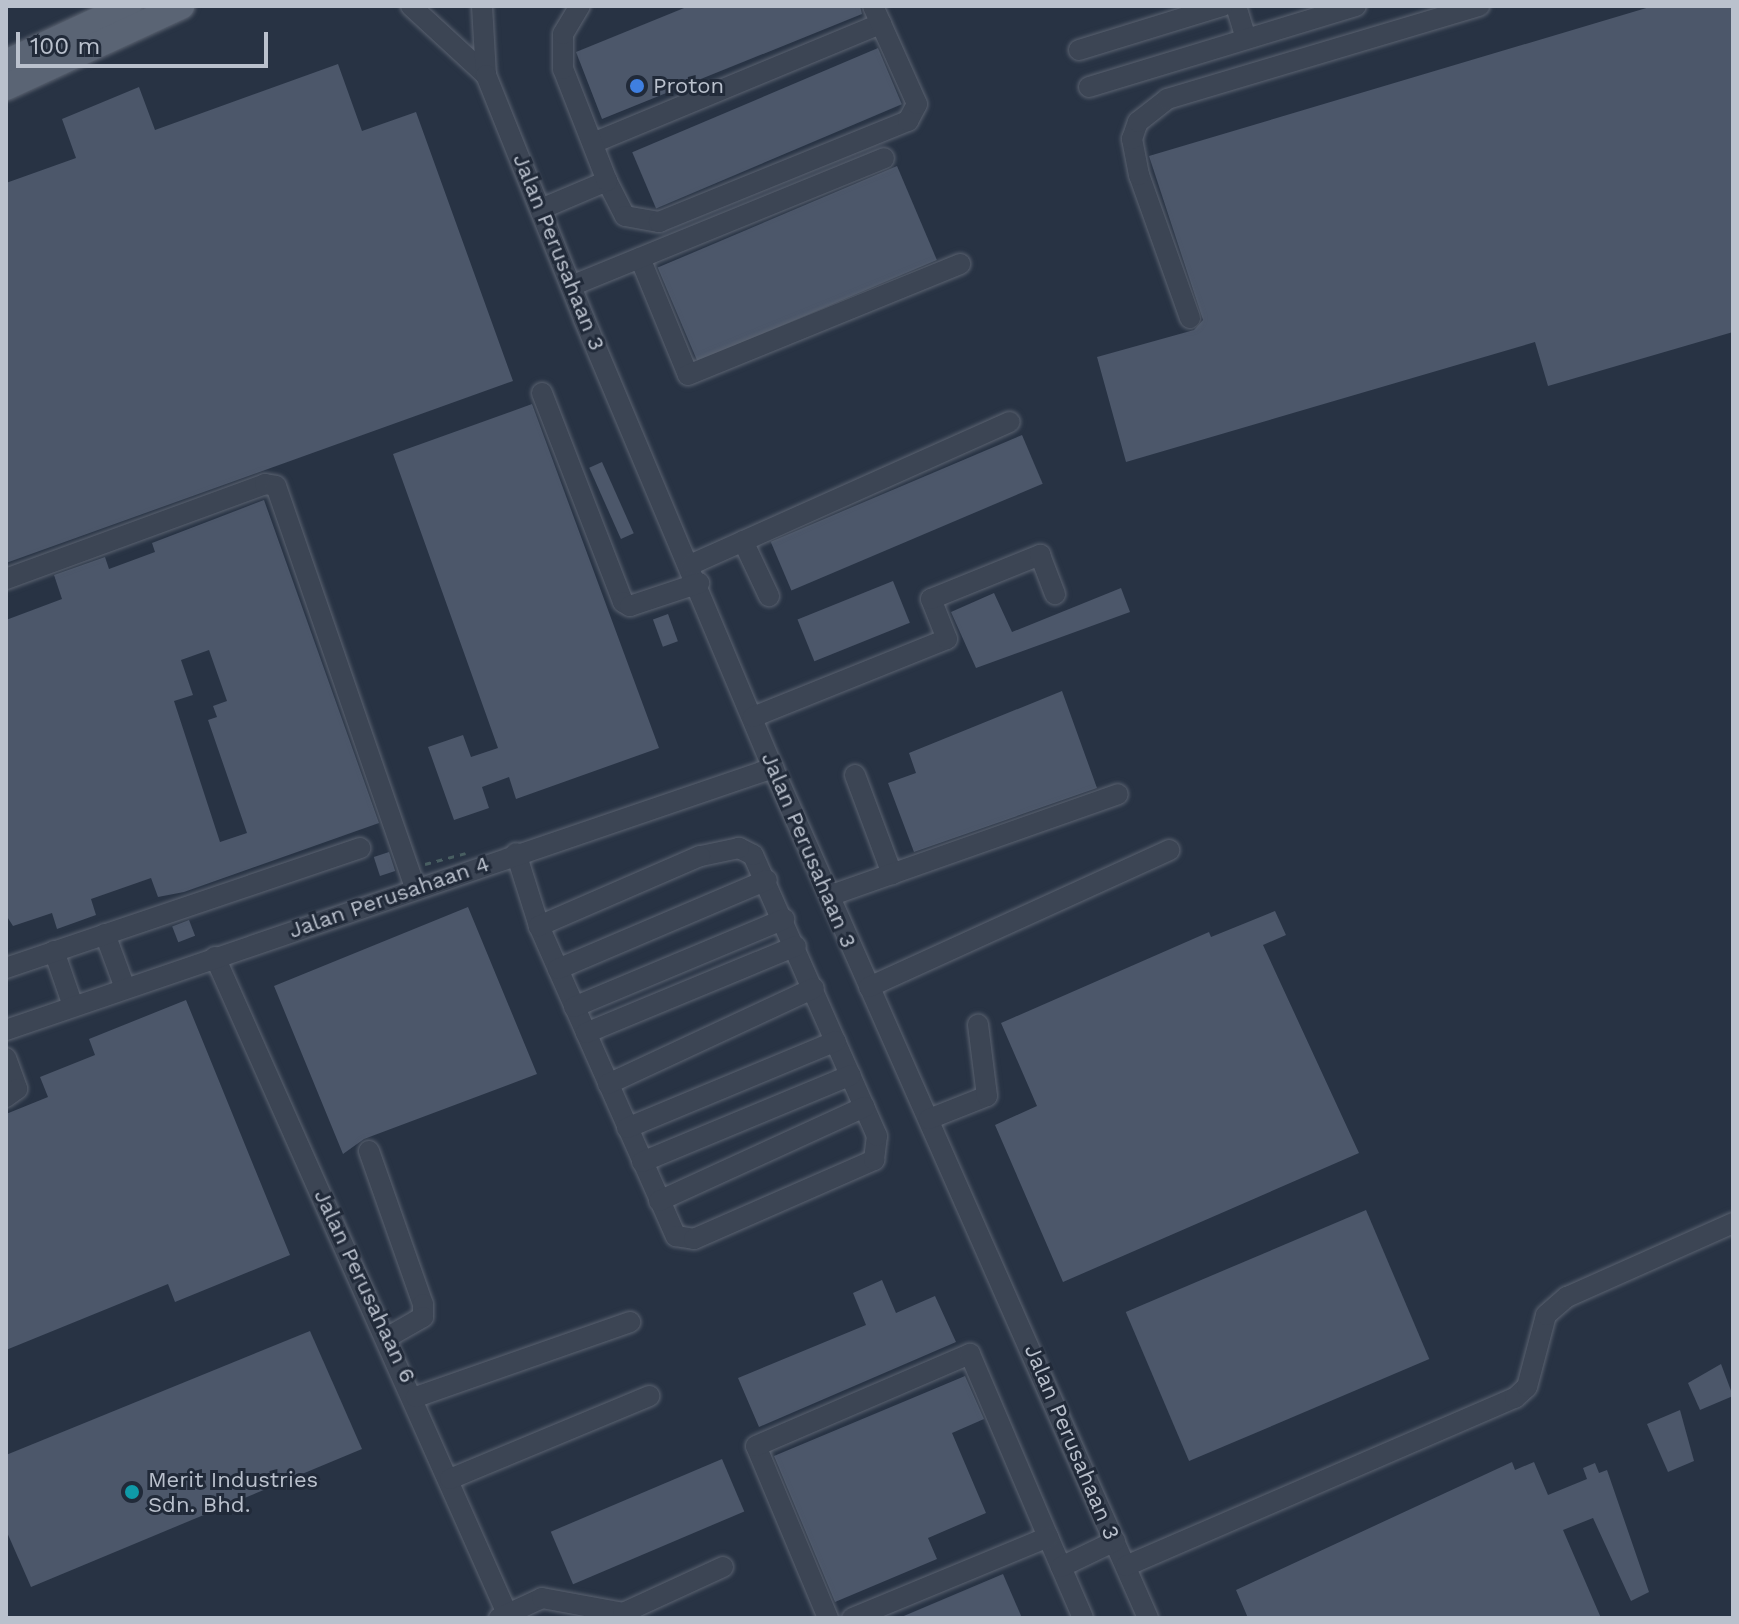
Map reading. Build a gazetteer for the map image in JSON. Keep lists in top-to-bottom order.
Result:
{
  "streets": {
    "street": ["Jalan Perusahaan 3", "Jalan Perusahaan 4", "Jalan Perusahaan 6"]
  },
  "crossings": [
    ["Jalan Perusahaan 3", "Jalan Perusahaan 4"],
    ["Jalan Perusahaan 4", "Jalan Perusahaan 6"]
  ],
  "places": ["Proton", "Merit Industries Sdn. Bhd."],
  "scale_bar": "100 m"
}
